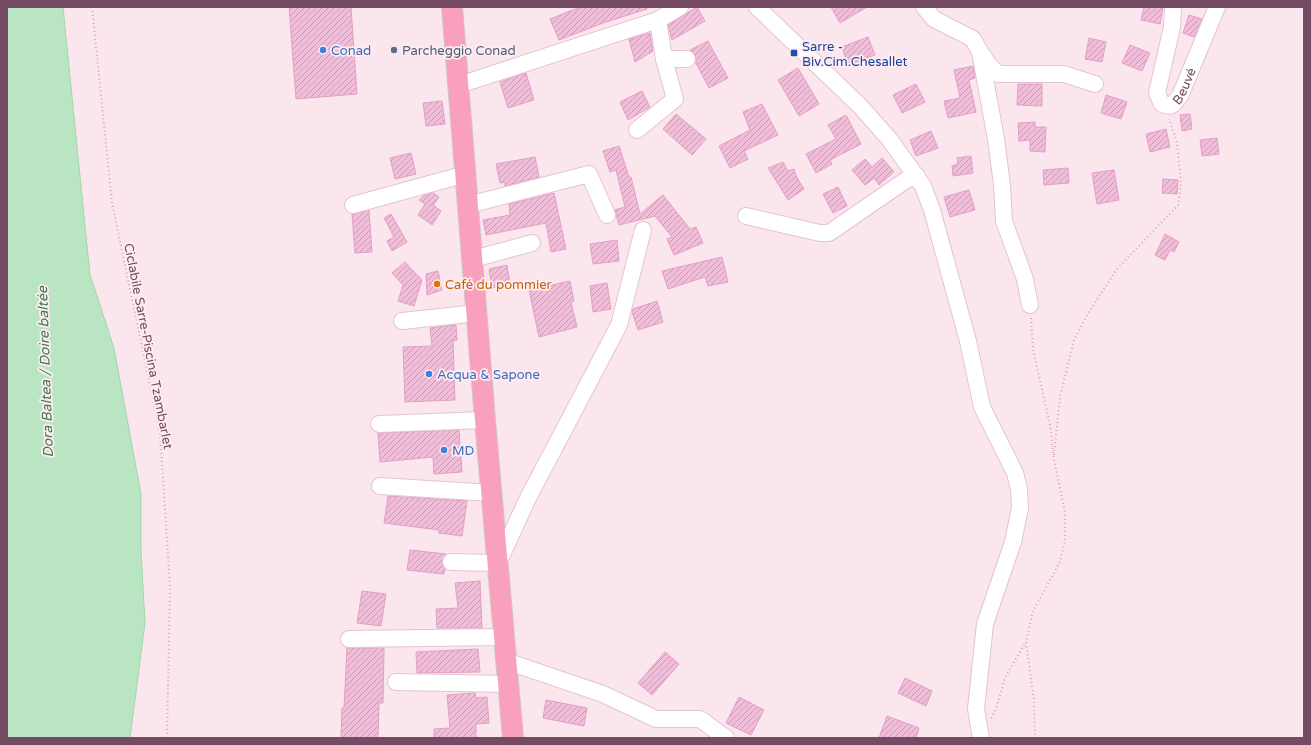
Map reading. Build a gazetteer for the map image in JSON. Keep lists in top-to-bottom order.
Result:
{
  "streets": {
    "street": ["Beuvé"],
    "path": ["Ciclabile Sarre-Piscina Tzambarlet"]
  },
  "water": ["Dora Baltea / Doire baltée"],
  "places": {
    "other": [
      "Conad",
      "Parcheggio Conad",
      "Café du pommier",
      "Acqua & Sapone",
      "MD"
    ],
    "transit": ["Sarre - Biv.Cim.Chesallet"]
  }
}
